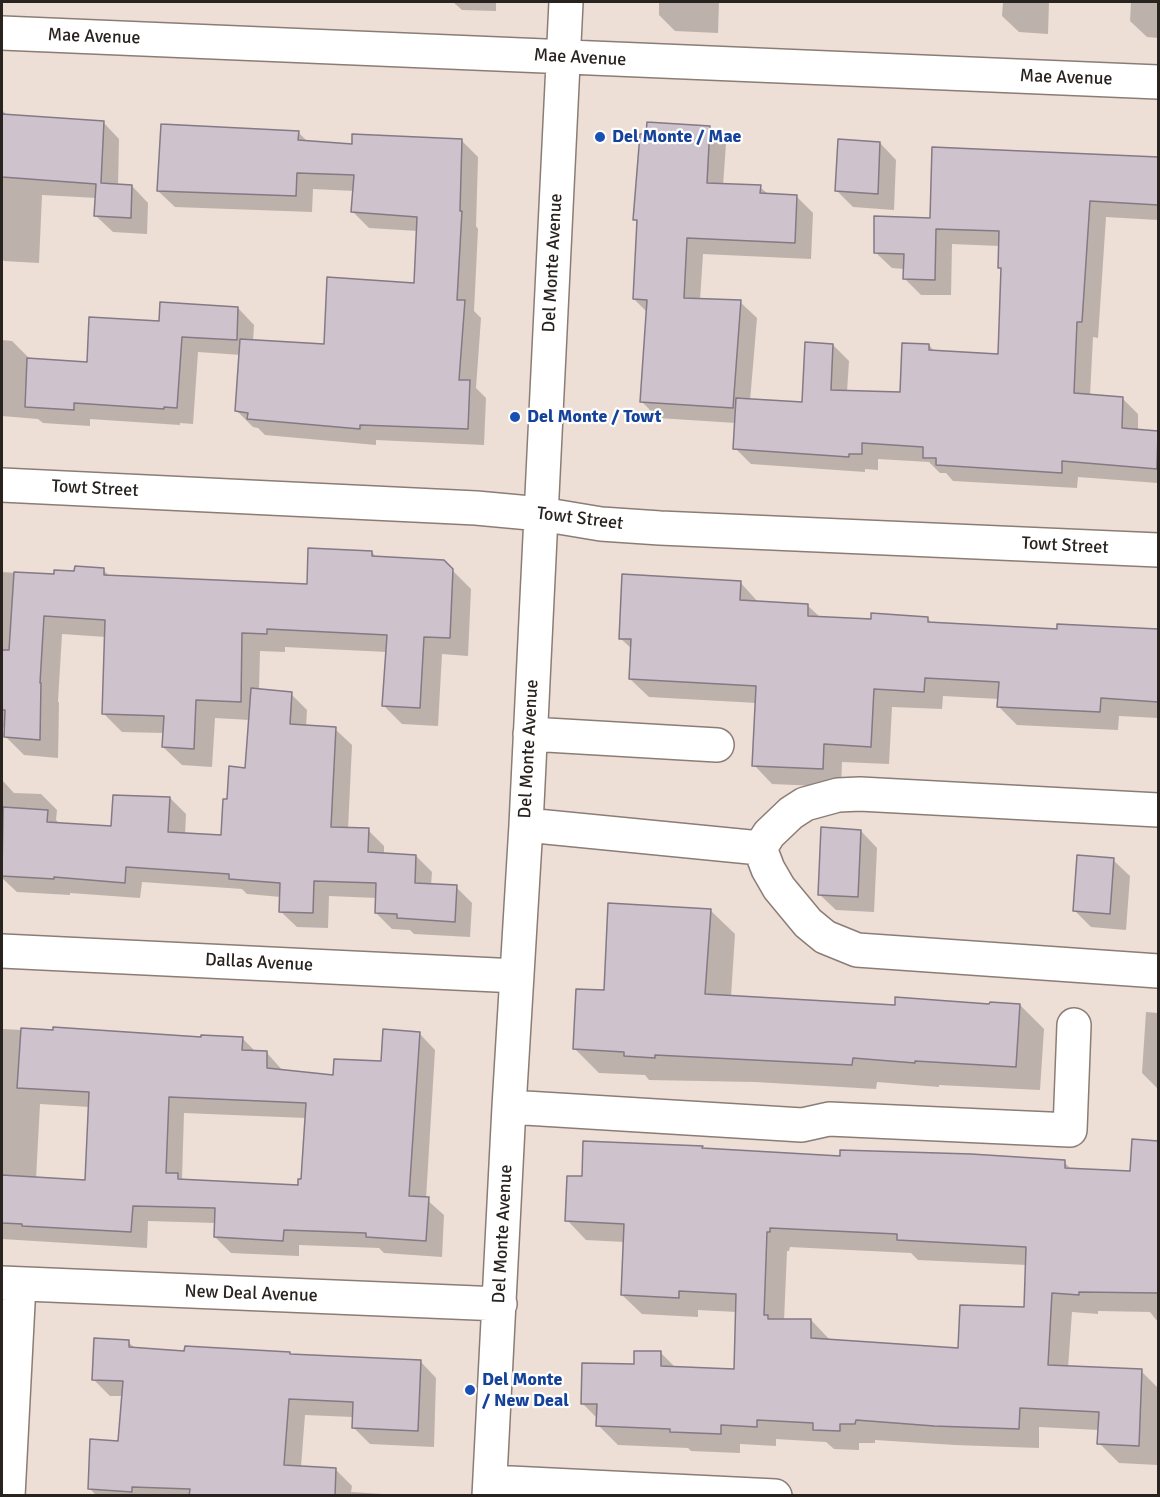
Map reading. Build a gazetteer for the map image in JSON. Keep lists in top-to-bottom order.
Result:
{
  "streets": {
    "street": [
      "Mae Avenue",
      "Del Monte Avenue",
      "Towt Street",
      "Dallas Avenue",
      "New Deal Avenue"
    ]
  },
  "crossings": [
    ["Mae Avenue", "Del Monte Avenue"],
    ["Del Monte Avenue", "Towt Street"],
    ["Del Monte Avenue", "Dallas Avenue"],
    ["Del Monte Avenue", "New Deal Avenue"]
  ],
  "places": ["Del Monte / Mae", "Del Monte / Towt", "Del Monte / New Deal"]
}
